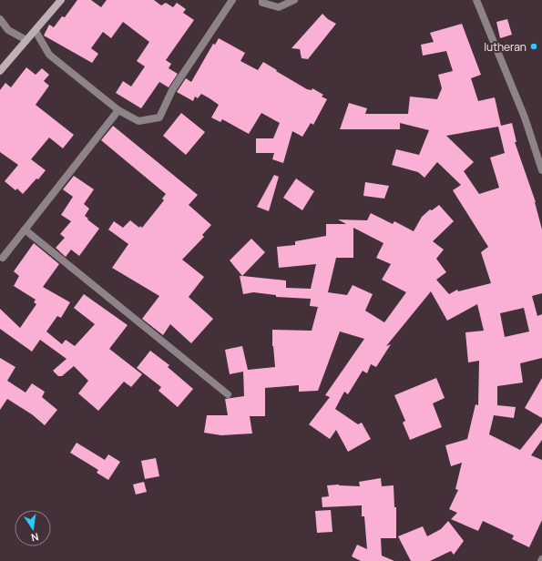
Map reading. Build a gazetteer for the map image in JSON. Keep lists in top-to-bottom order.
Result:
{
  "places": ["lutheran"],
  "north": "bottom"
}
